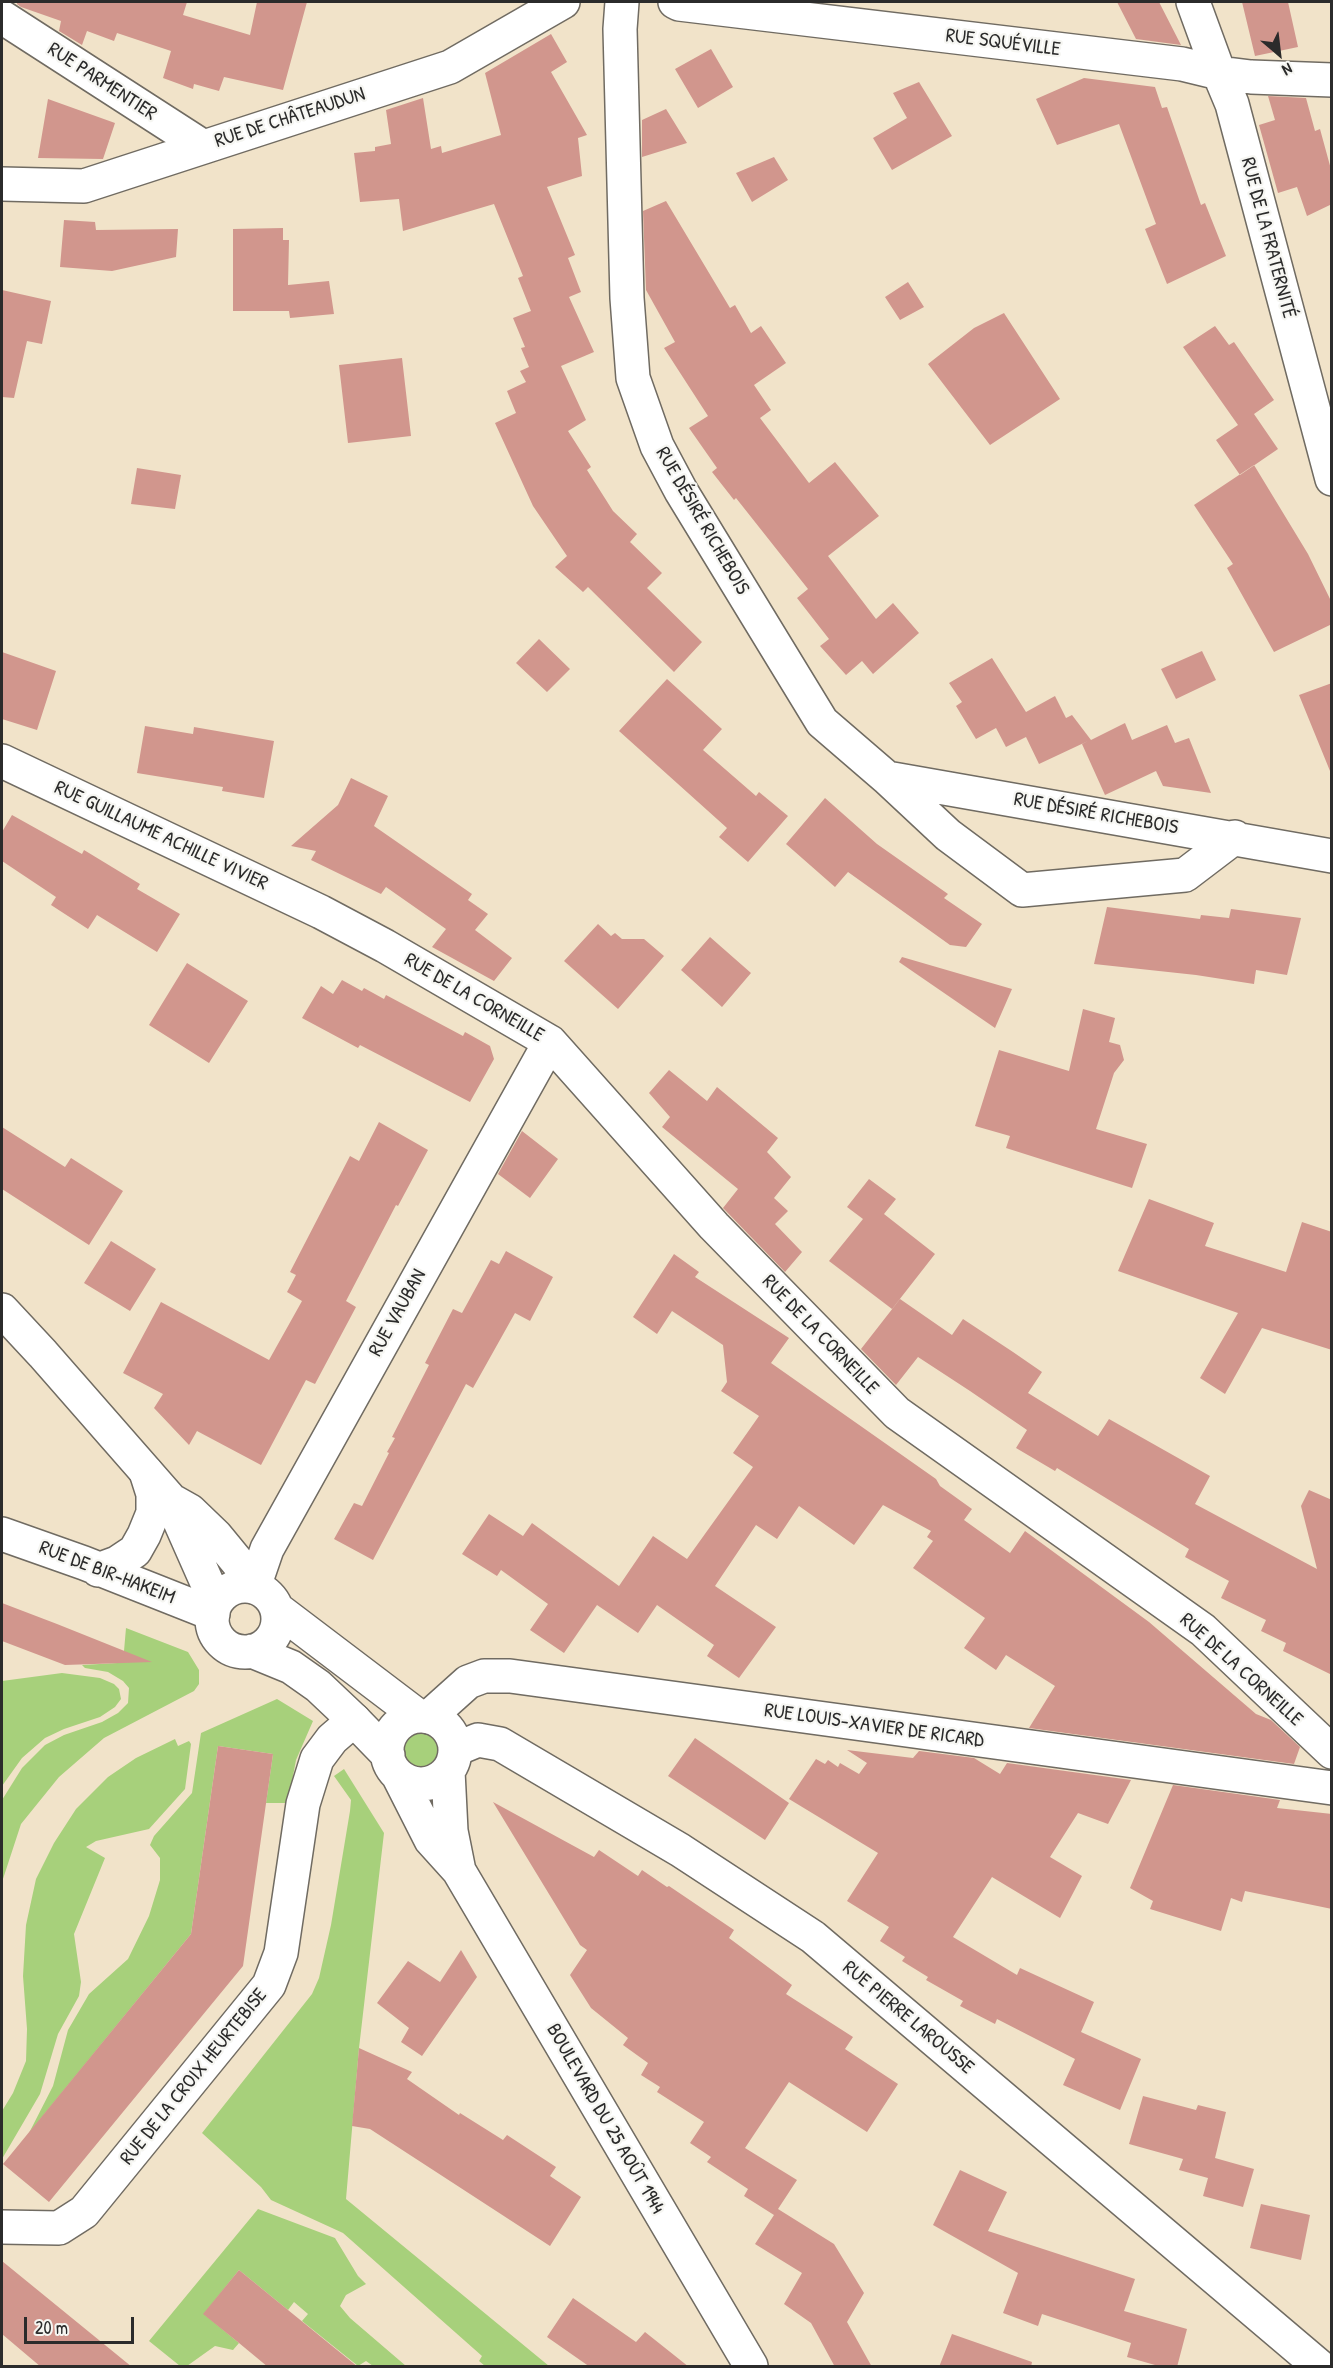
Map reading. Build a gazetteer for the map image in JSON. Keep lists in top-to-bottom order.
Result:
{
  "streets": {
    "street": [
      "RUE SQUÉVILLE",
      "RUE PARMENTIER",
      "RUE DE CHÂTEAUDUN",
      "RUE DE LA FRATERNITÉ",
      "RUE DÉSIRÉ RICHEBOIS",
      "RUE GUILLAUME ACHILLE VIVIER",
      "RUE DE LA CORNEILLE",
      "RUE VAUBAN",
      "RUE DE BIR-HAKEIM",
      "RUE LOUIS-XAVIER DE RICARD",
      "RUE PIERRE LAROUSSE",
      "RUE DE LA CROIX HEURTEBISE",
      "BOULEVARD DU 25 AOÛT 1944"
    ]
  },
  "crossings": [
    ["RUE SQUÉVILLE", "RUE DE LA FRATERNITÉ"],
    ["RUE PARMENTIER", "RUE DE CHÂTEAUDUN"],
    ["RUE GUILLAUME ACHILLE VIVIER", "RUE DE LA CORNEILLE"],
    ["RUE DE LA CORNEILLE", "RUE VAUBAN"],
    ["RUE VAUBAN", "RUE DE BIR-HAKEIM"],
    ["RUE VAUBAN", "BOULEVARD DU 25 AOÛT 1944"],
    ["RUE DE BIR-HAKEIM", "BOULEVARD DU 25 AOÛT 1944"],
    ["RUE LOUIS-XAVIER DE RICARD", "RUE PIERRE LAROUSSE"],
    ["RUE LOUIS-XAVIER DE RICARD", "BOULEVARD DU 25 AOÛT 1944"],
    ["RUE PIERRE LAROUSSE", "BOULEVARD DU 25 AOÛT 1944"],
    ["RUE DE LA CROIX HEURTEBISE", "BOULEVARD DU 25 AOÛT 1944"]
  ],
  "scale_bar": "20 m",
  "north": "bottom right"
}
